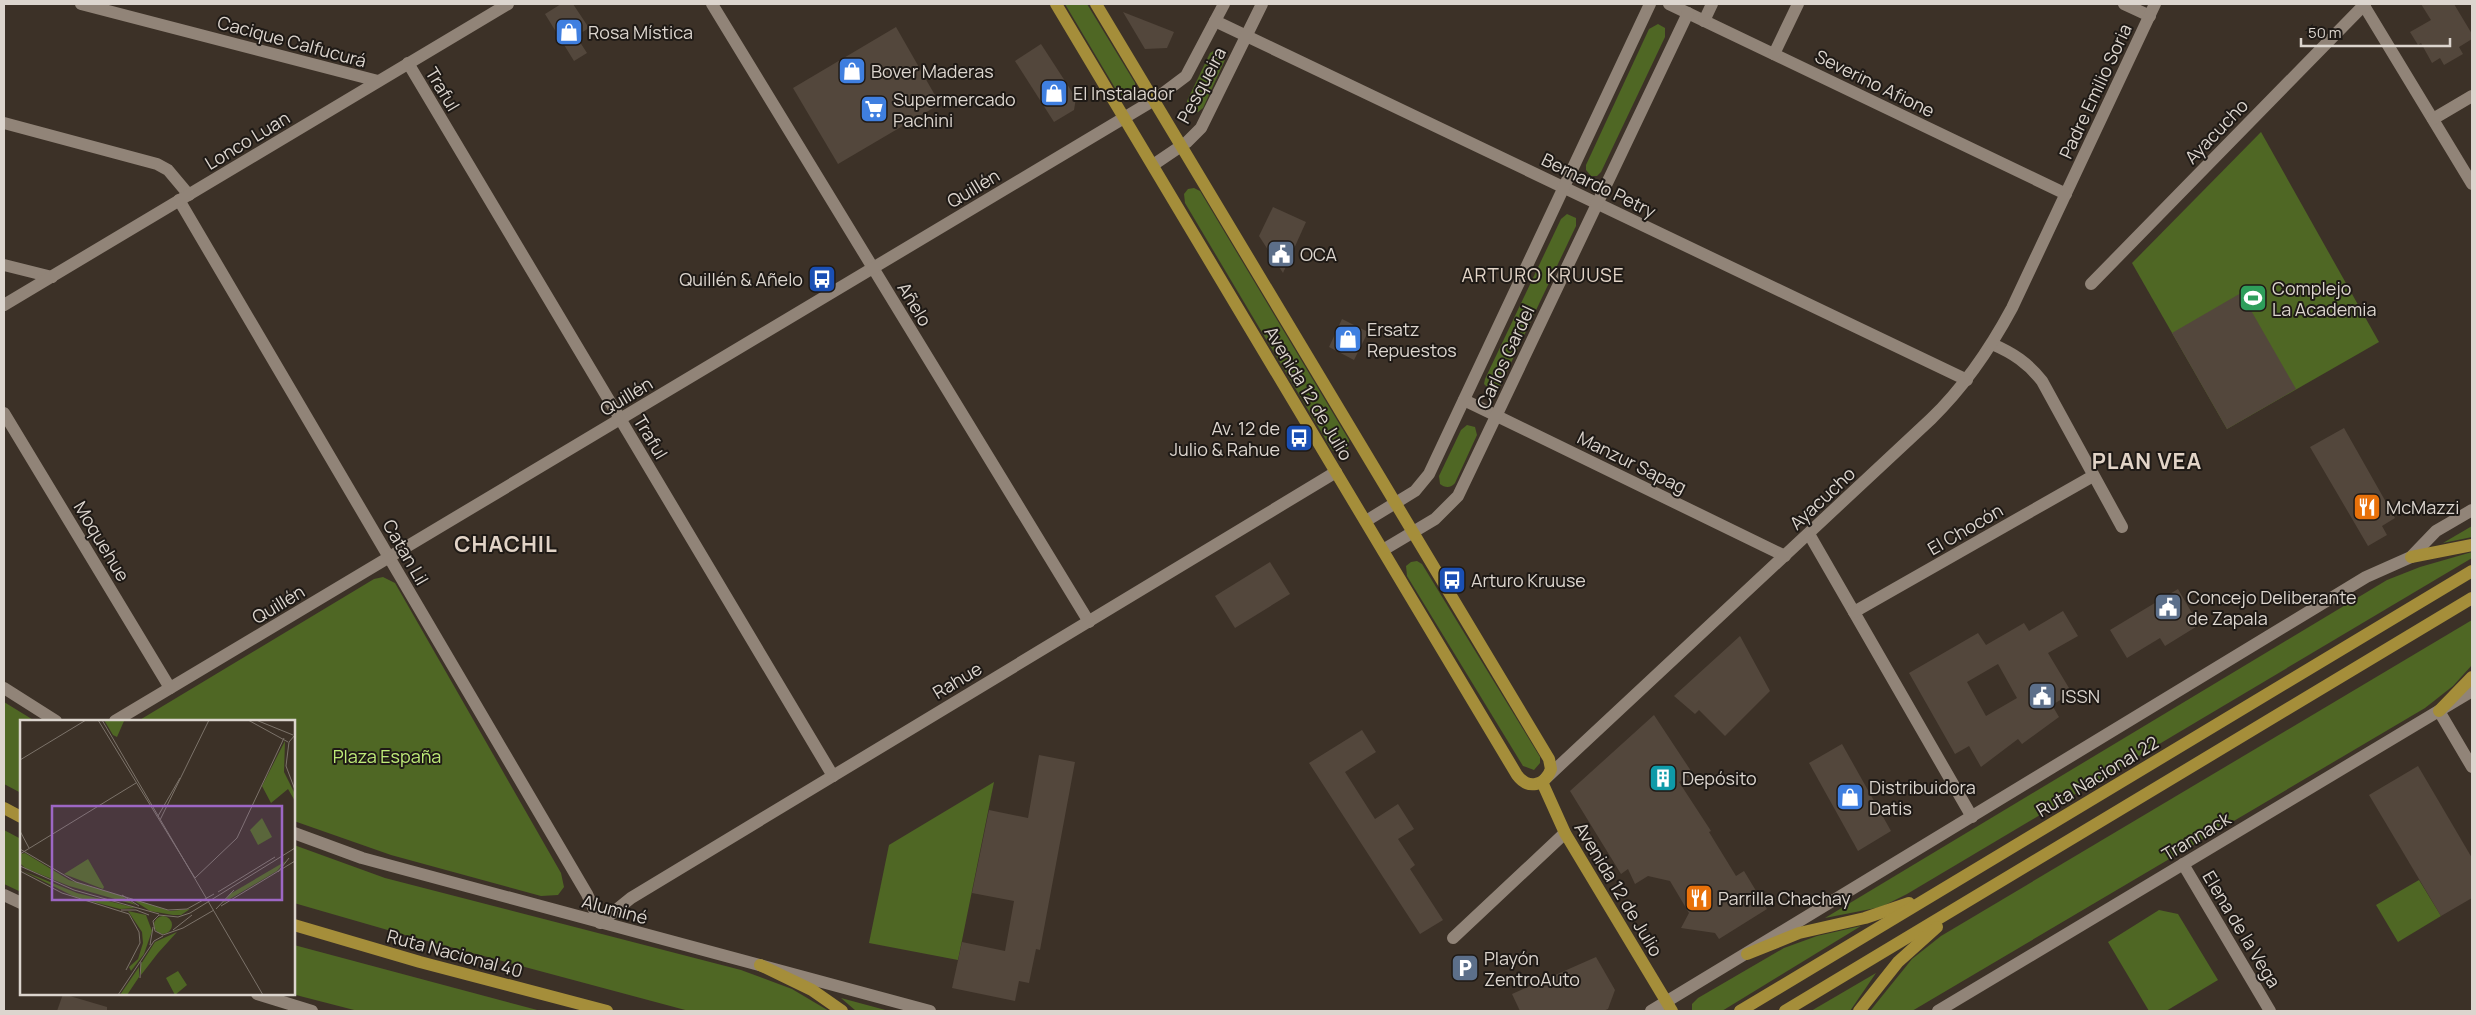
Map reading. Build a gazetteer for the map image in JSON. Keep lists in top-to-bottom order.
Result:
{
  "streets": {
    "main road": ["Avenida 12 de Julio", "Ruta Nacional 22", "Ruta Nacional 40"],
    "street": [
      "Cacique Calfucurá",
      "Severino Afione",
      "Pesqueira",
      "Traful",
      "Padre Emilio Soria",
      "Ayacucho",
      "Lonco Luan",
      "Bernardo Petry",
      "Quillén",
      "Añelo",
      "Carlos Gardel",
      "Manzur Sapag",
      "El Chocón",
      "Moquehue",
      "Catan Lil",
      "Rahue",
      "Trannack",
      "Aluminé",
      "Elena de la Vega"
    ]
  },
  "crossings": [
    ["Cacique Calfucurá", "Lonco Luan"],
    ["Severino Afione", "Padre Emilio Soria"],
    ["Severino Afione", "Ayacucho"],
    ["Severino Afione", "Carlos Gardel"],
    ["Pesqueira", "Bernardo Petry"],
    ["Pesqueira", "Quillén"],
    ["Pesqueira", "Avenida 12 de Julio"],
    ["Traful", "Lonco Luan"],
    ["Traful", "Quillén"],
    ["Traful", "Rahue"],
    ["Padre Emilio Soria", "Ayacucho"],
    ["Ayacucho", "Bernardo Petry"],
    ["Ayacucho", "Avenida 12 de Julio"],
    ["Ayacucho", "Manzur Sapag"],
    ["Lonco Luan", "Catan Lil"],
    ["Bernardo Petry", "Carlos Gardel"],
    ["Quillén", "Añelo"],
    ["Quillén", "Avenida 12 de Julio"],
    ["Quillén", "Moquehue"],
    ["Quillén", "Catan Lil"],
    ["Añelo", "Rahue"],
    ["Carlos Gardel", "Avenida 12 de Julio"],
    ["Carlos Gardel", "Manzur Sapag"],
    ["Avenida 12 de Julio", "Rahue"],
    ["Catan Lil", "Rahue"],
    ["Catan Lil", "Aluminé"],
    ["Rahue", "Aluminé"],
    ["Trannack", "Elena de la Vega"]
  ],
  "districts": ["ARTURO KRUUSE", "PLAN VEA", "CHACHIL"],
  "parks": ["Plaza España"],
  "places": {
    "shop": [
      "Rosa Mística",
      "Bover Maderas",
      "El Instalador",
      "Ersatz Repuestos",
      "Distribuidora Datis"
    ],
    "supermarket": ["Supermercado Pachini"],
    "public building": ["OCA", "Concejo Deliberante de Zapala", "ISSN"],
    "bus stop": ["Quillén & Añelo", "Av. 12 de Julio & Rahue", "Arturo Kruuse"],
    "sports": ["Complejo La Academia"],
    "restaurant": ["McMazzi", "Parrilla Chachay"],
    "building": ["Depósito"],
    "parking": ["Playón ZentroAuto"]
  },
  "scale_bar": "50 m"
}
